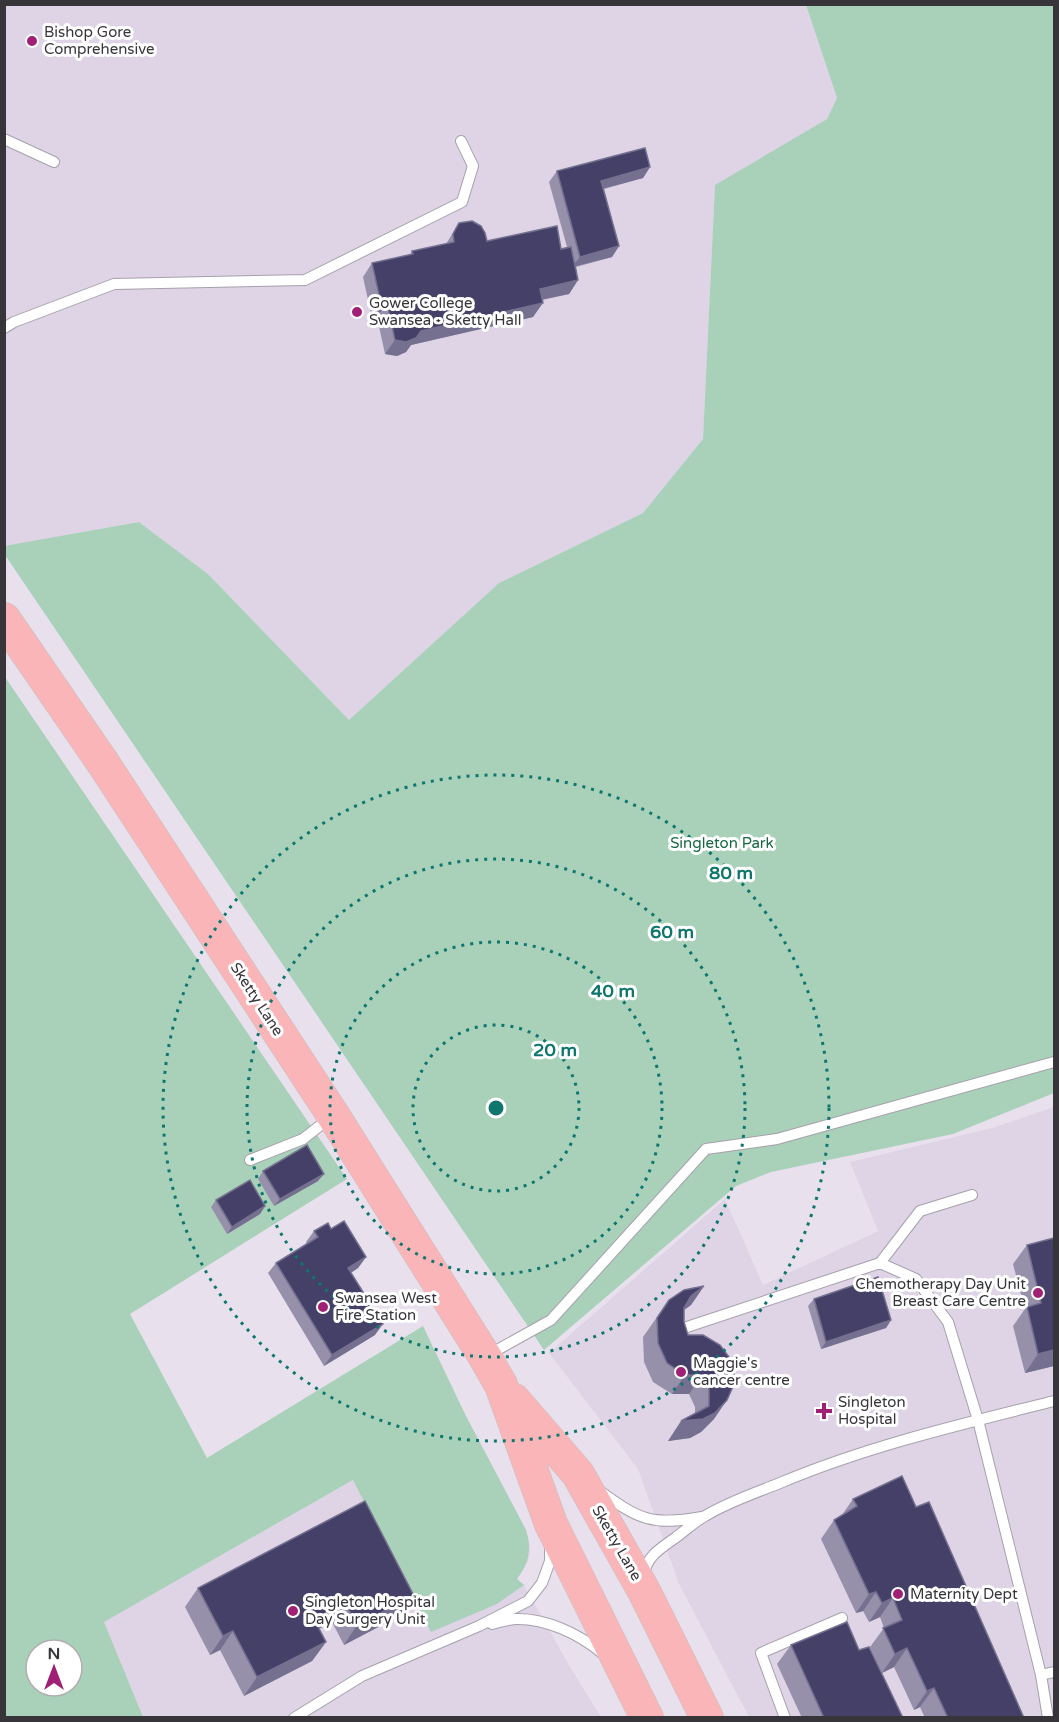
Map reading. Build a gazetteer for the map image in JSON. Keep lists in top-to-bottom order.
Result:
{
  "streets": {
    "main road": ["Sketty Lane"]
  },
  "parks": ["Singleton Park"],
  "places": {
    "other": [
      "Bishop Gore Comprehensive",
      "Gower College Swansea - Sketty Hall",
      "Chemotherapy Day Unit Breast Care Centre",
      "Swansea West Fire Station",
      "Maggie's cancer centre",
      "Maternity Dept",
      "Singleton Hospital Day Surgery Unit"
    ],
    "health": ["Singleton Hospital"]
  },
  "north": "top",
  "rings": [
    "80 m",
    "60 m",
    "40 m",
    "20 m"
  ]
}
